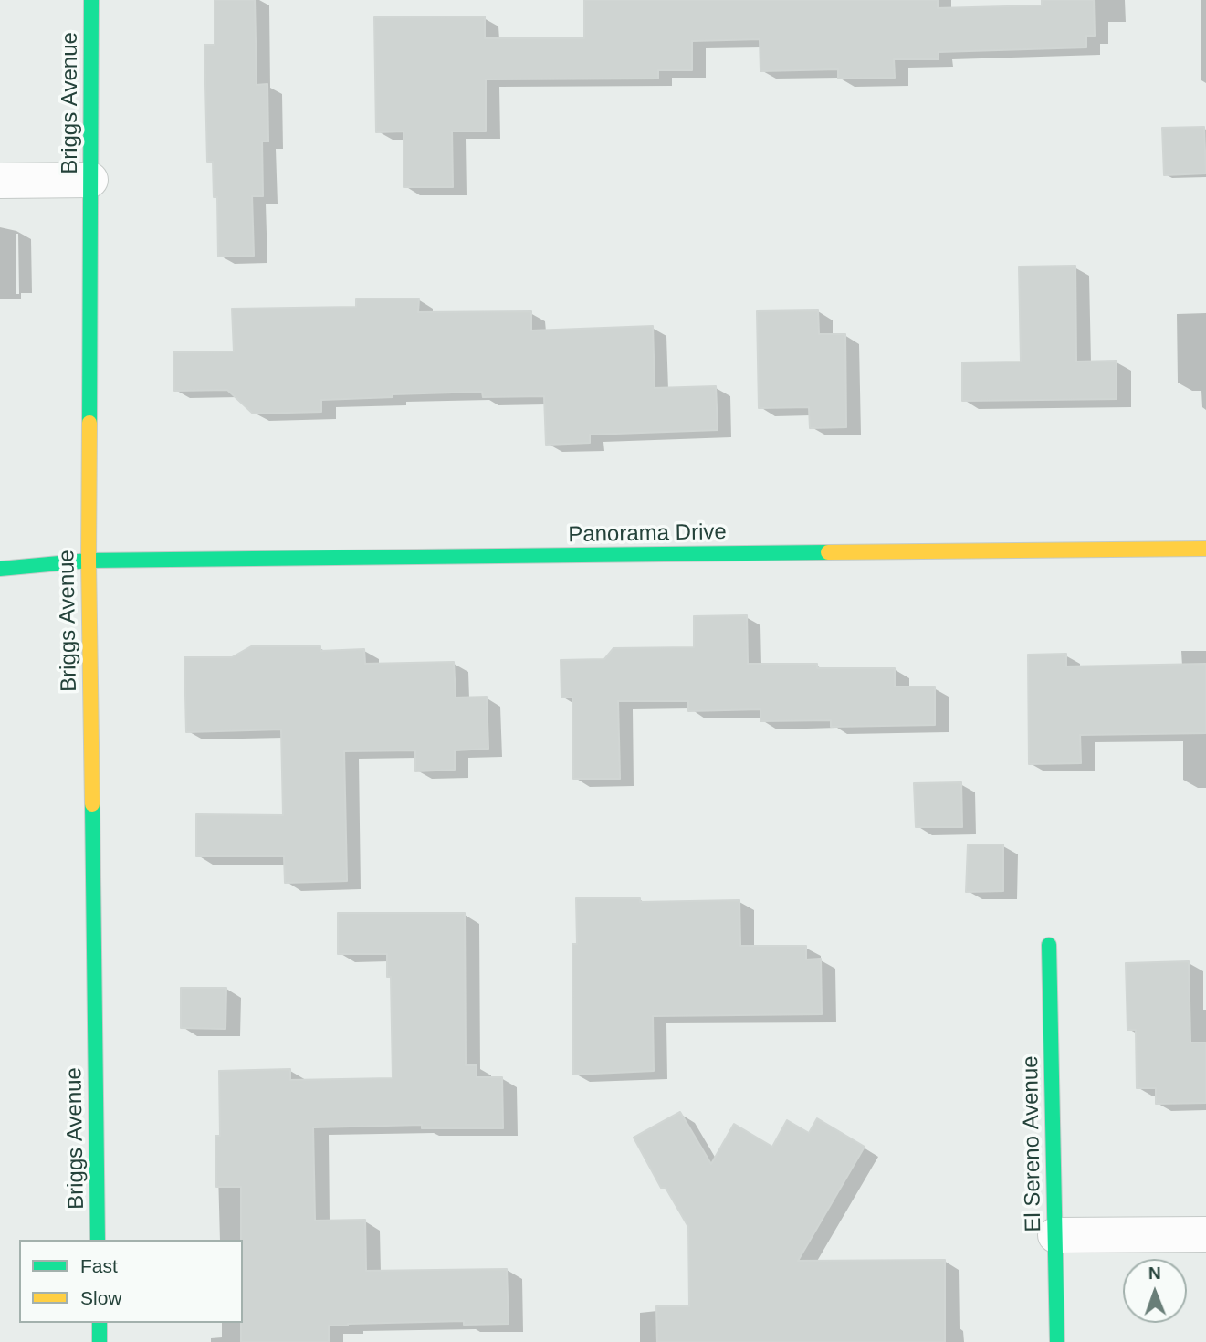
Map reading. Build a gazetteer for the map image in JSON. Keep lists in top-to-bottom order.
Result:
{
  "streets": {
    "street": ["Briggs Avenue", "Panorama Drive", "El Sereno Avenue"]
  },
  "crossings": [
    ["Briggs Avenue", "Panorama Drive"]
  ],
  "legend": ["Fast", "Slow"],
  "north": "top"
}
